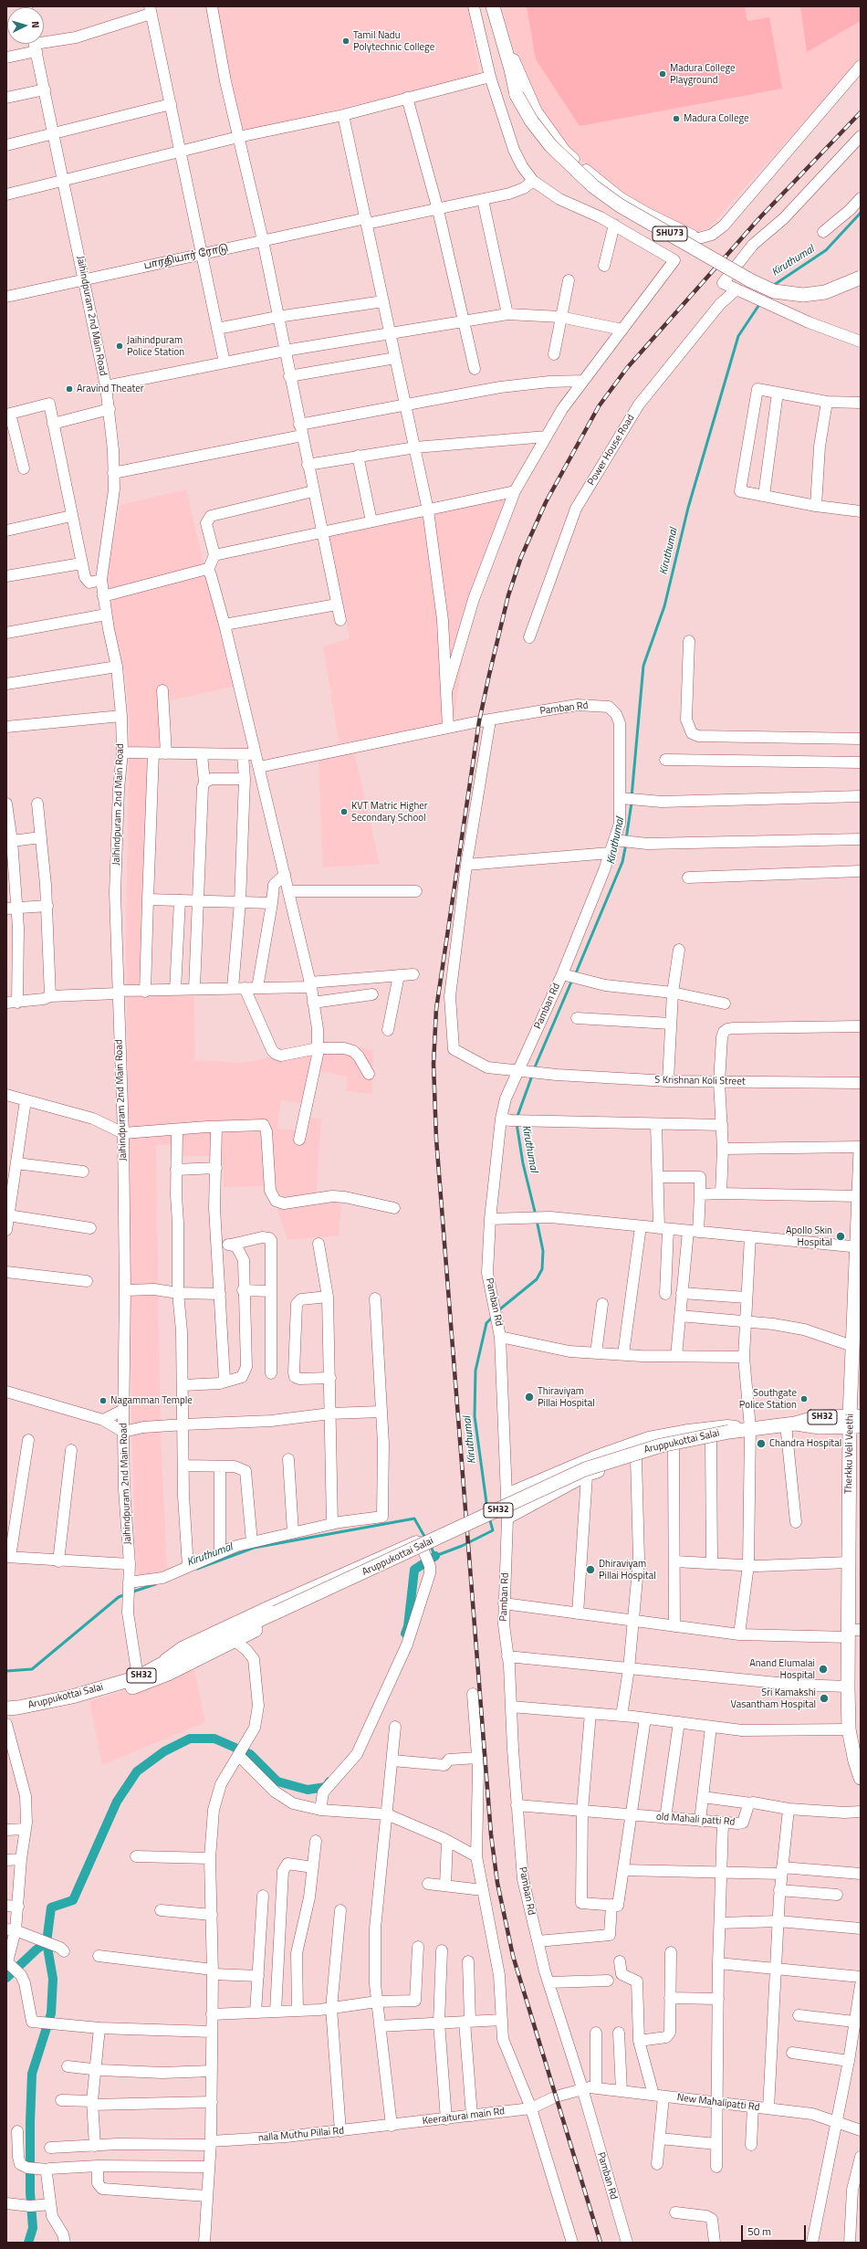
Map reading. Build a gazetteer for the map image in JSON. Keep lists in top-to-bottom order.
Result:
{
  "streets": {
    "main road": [
      "SHU73",
      "SH32",
      "Aruppukottai Salai",
      "Therkku Veli Veethi"
    ],
    "street": [
      "பாரதியார் ரோடு",
      "Jaihindpuram 2nd Main Road",
      "Power House Road",
      "Pamban Rd",
      "S Krishnan Koli Street",
      "old Mahali patti Rd",
      "New Mahalipatti Rd",
      "Keeraiturai main Rd",
      "nalla Muthu Pillai Rd"
    ]
  },
  "crossings": [
    ["பாரதியார் ரோடு", "Jaihindpuram 2nd Main Road"],
    ["Jaihindpuram 2nd Main Road", "Aruppukottai Salai"],
    ["Pamban Rd", "S Krishnan Koli Street"],
    ["Pamban Rd", "old Mahali patti Rd"],
    ["Pamban Rd", "New Mahalipatti Rd"],
    ["Aruppukottai Salai", "Therkku Veli Veethi"],
    ["New Mahalipatti Rd", "Keeraiturai main Rd"],
    ["Keeraiturai main Rd", "nalla Muthu Pillai Rd"]
  ],
  "water": ["Kiruthumal"],
  "places": [
    "Tamil Nadu Polytechnic College",
    "Madura College Playground",
    "Madura College",
    "Jaihindpuram Police Station",
    "Aravind Theater",
    "KVT Matric Higher Secondary School",
    "Apollo Skin Hospital",
    "Thiraviyam Pillai Hospital",
    "Southgate Police Station",
    "Nagamman Temple",
    "Chandra Hospital",
    "Dhiraviyam Pillai Hospital",
    "Anand Elumalai Hospital",
    "Sri Kamakshi Vasantham Hospital"
  ],
  "scale_bar": "50 m",
  "north": "right"
}
